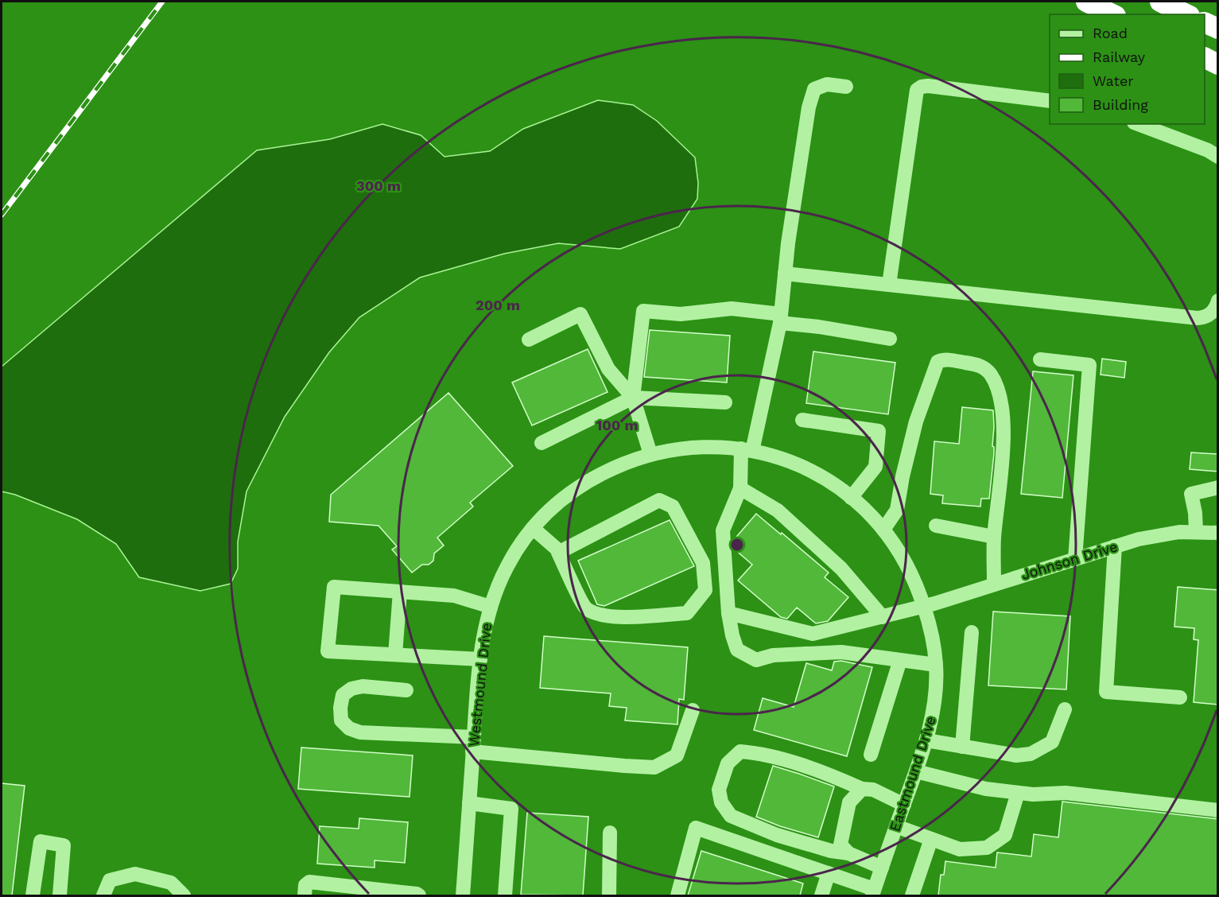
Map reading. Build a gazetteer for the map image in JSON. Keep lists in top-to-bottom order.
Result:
{
  "streets": {
    "street": ["Johnson Drive", "Westmound Drive", "Eastmound Drive"]
  },
  "crossings": [
    ["Johnson Drive", "Eastmound Drive"],
    ["Westmound Drive", "Eastmound Drive"]
  ],
  "legend": [
    "Road",
    "Railway",
    "Water",
    "Building"
  ],
  "rings": ["300 m", "200 m", "100 m"]
}
